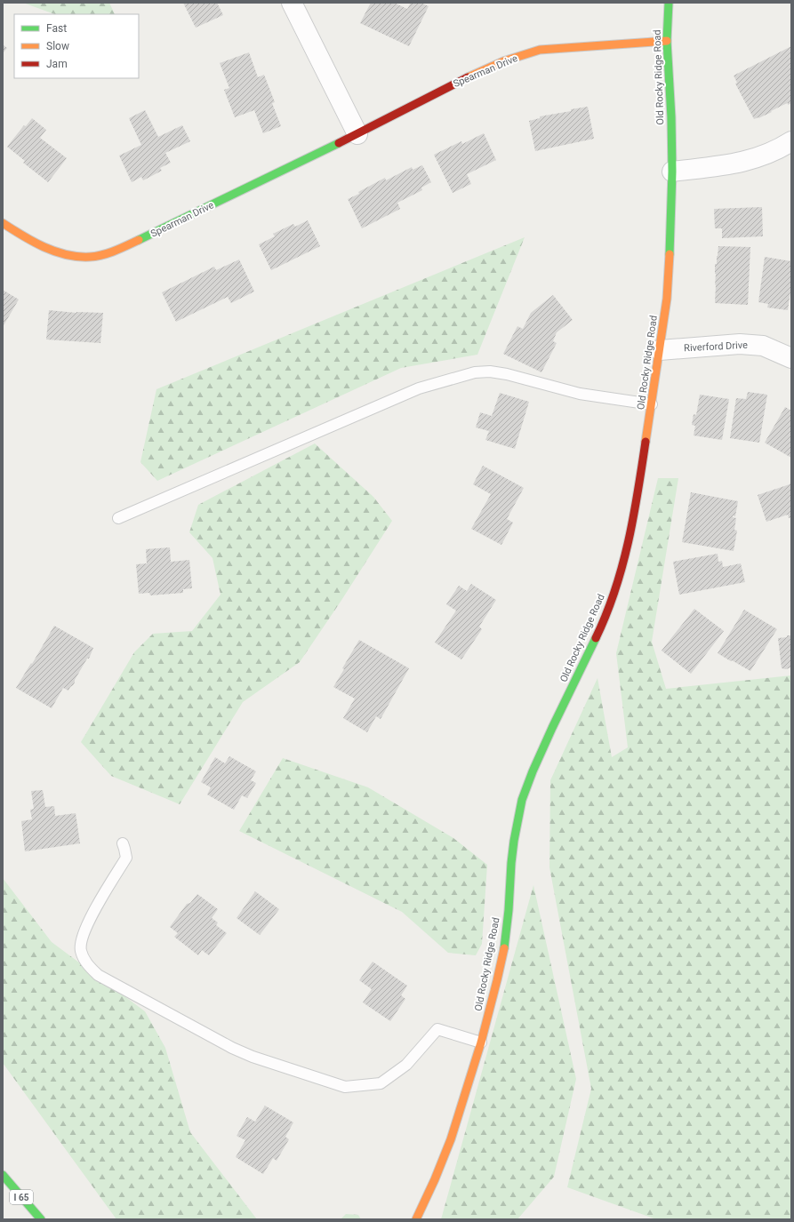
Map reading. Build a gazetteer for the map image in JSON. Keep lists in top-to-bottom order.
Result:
{
  "streets": {
    "main road": ["Spearman Drive", "Old Rocky Ridge Road", "I 65"],
    "street": ["Riverford Drive"]
  },
  "crossings": [
    ["Spearman Drive", "Old Rocky Ridge Road"],
    ["Old Rocky Ridge Road", "Riverford Drive"]
  ],
  "legend": ["Fast", "Slow", "Jam"]
}
